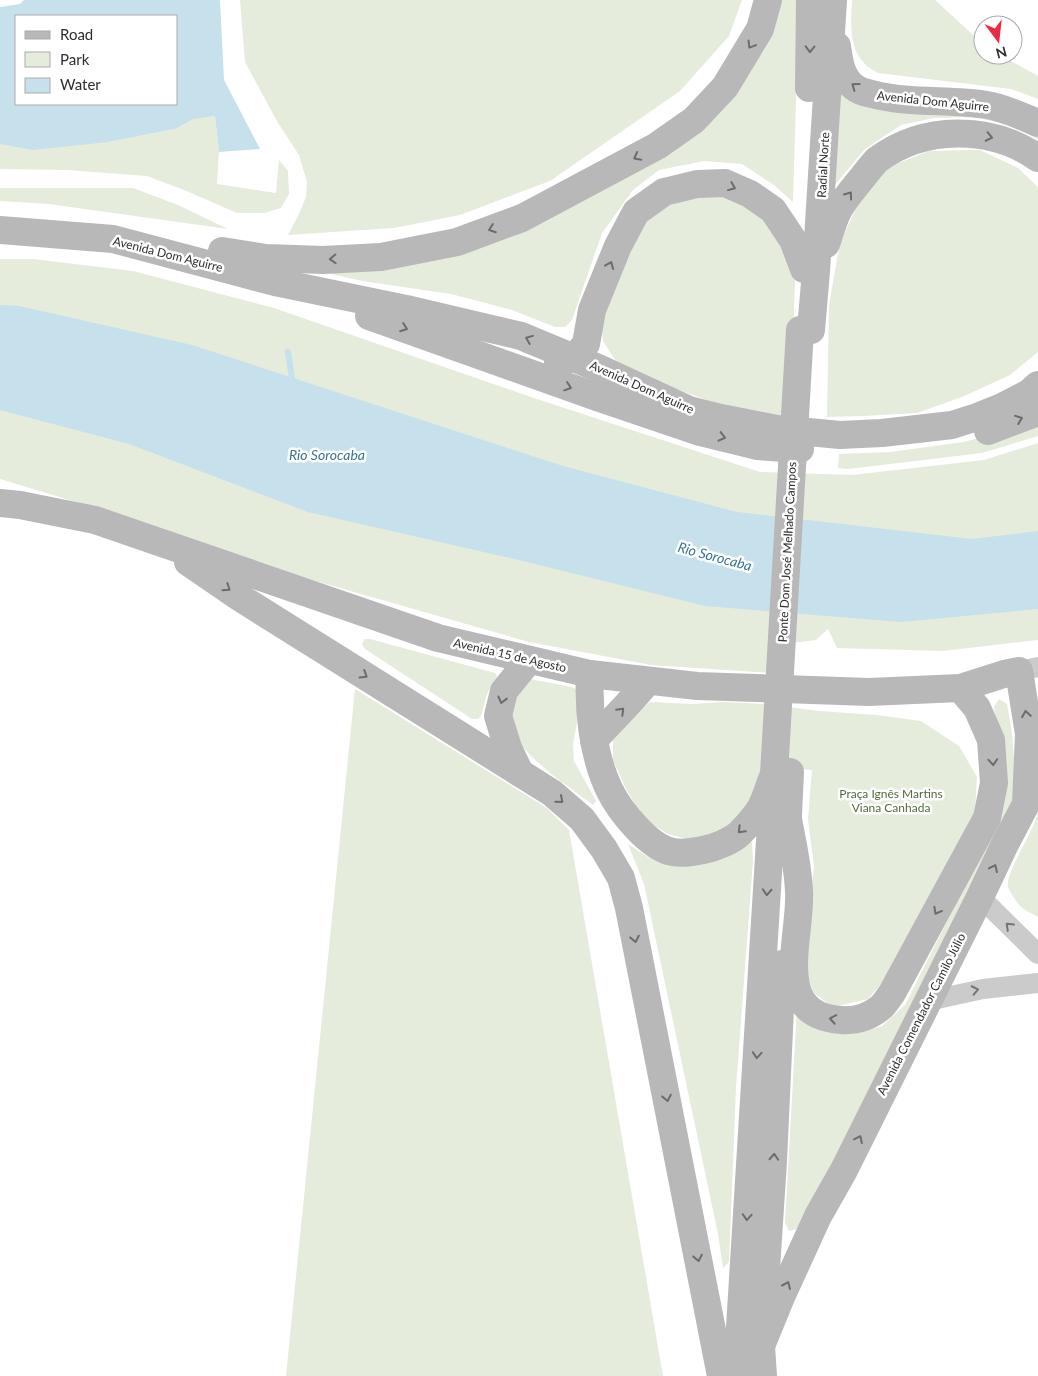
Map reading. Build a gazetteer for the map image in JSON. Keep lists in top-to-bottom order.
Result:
{
  "streets": {
    "main road": [
      "Avenida Dom Aguirre",
      "Radial Norte",
      "Ponte Dom José Melhado Campos",
      "Avenida 15 de Agosto",
      "Avenida Comendador Camilo Júlio"
    ]
  },
  "crossings": [
    ["Avenida Dom Aguirre", "Radial Norte"],
    ["Radial Norte", "Ponte Dom José Melhado Campos"],
    ["Ponte Dom José Melhado Campos", "Avenida Comendador Camilo Júlio"],
    ["Avenida 15 de Agosto", "Avenida Comendador Camilo Júlio"]
  ],
  "water": ["Rio Sorocaba"],
  "parks": ["Praça Ignês Martins Viana Canhada"],
  "legend": ["Road", "Park", "Water"],
  "north": "bottom"
}
